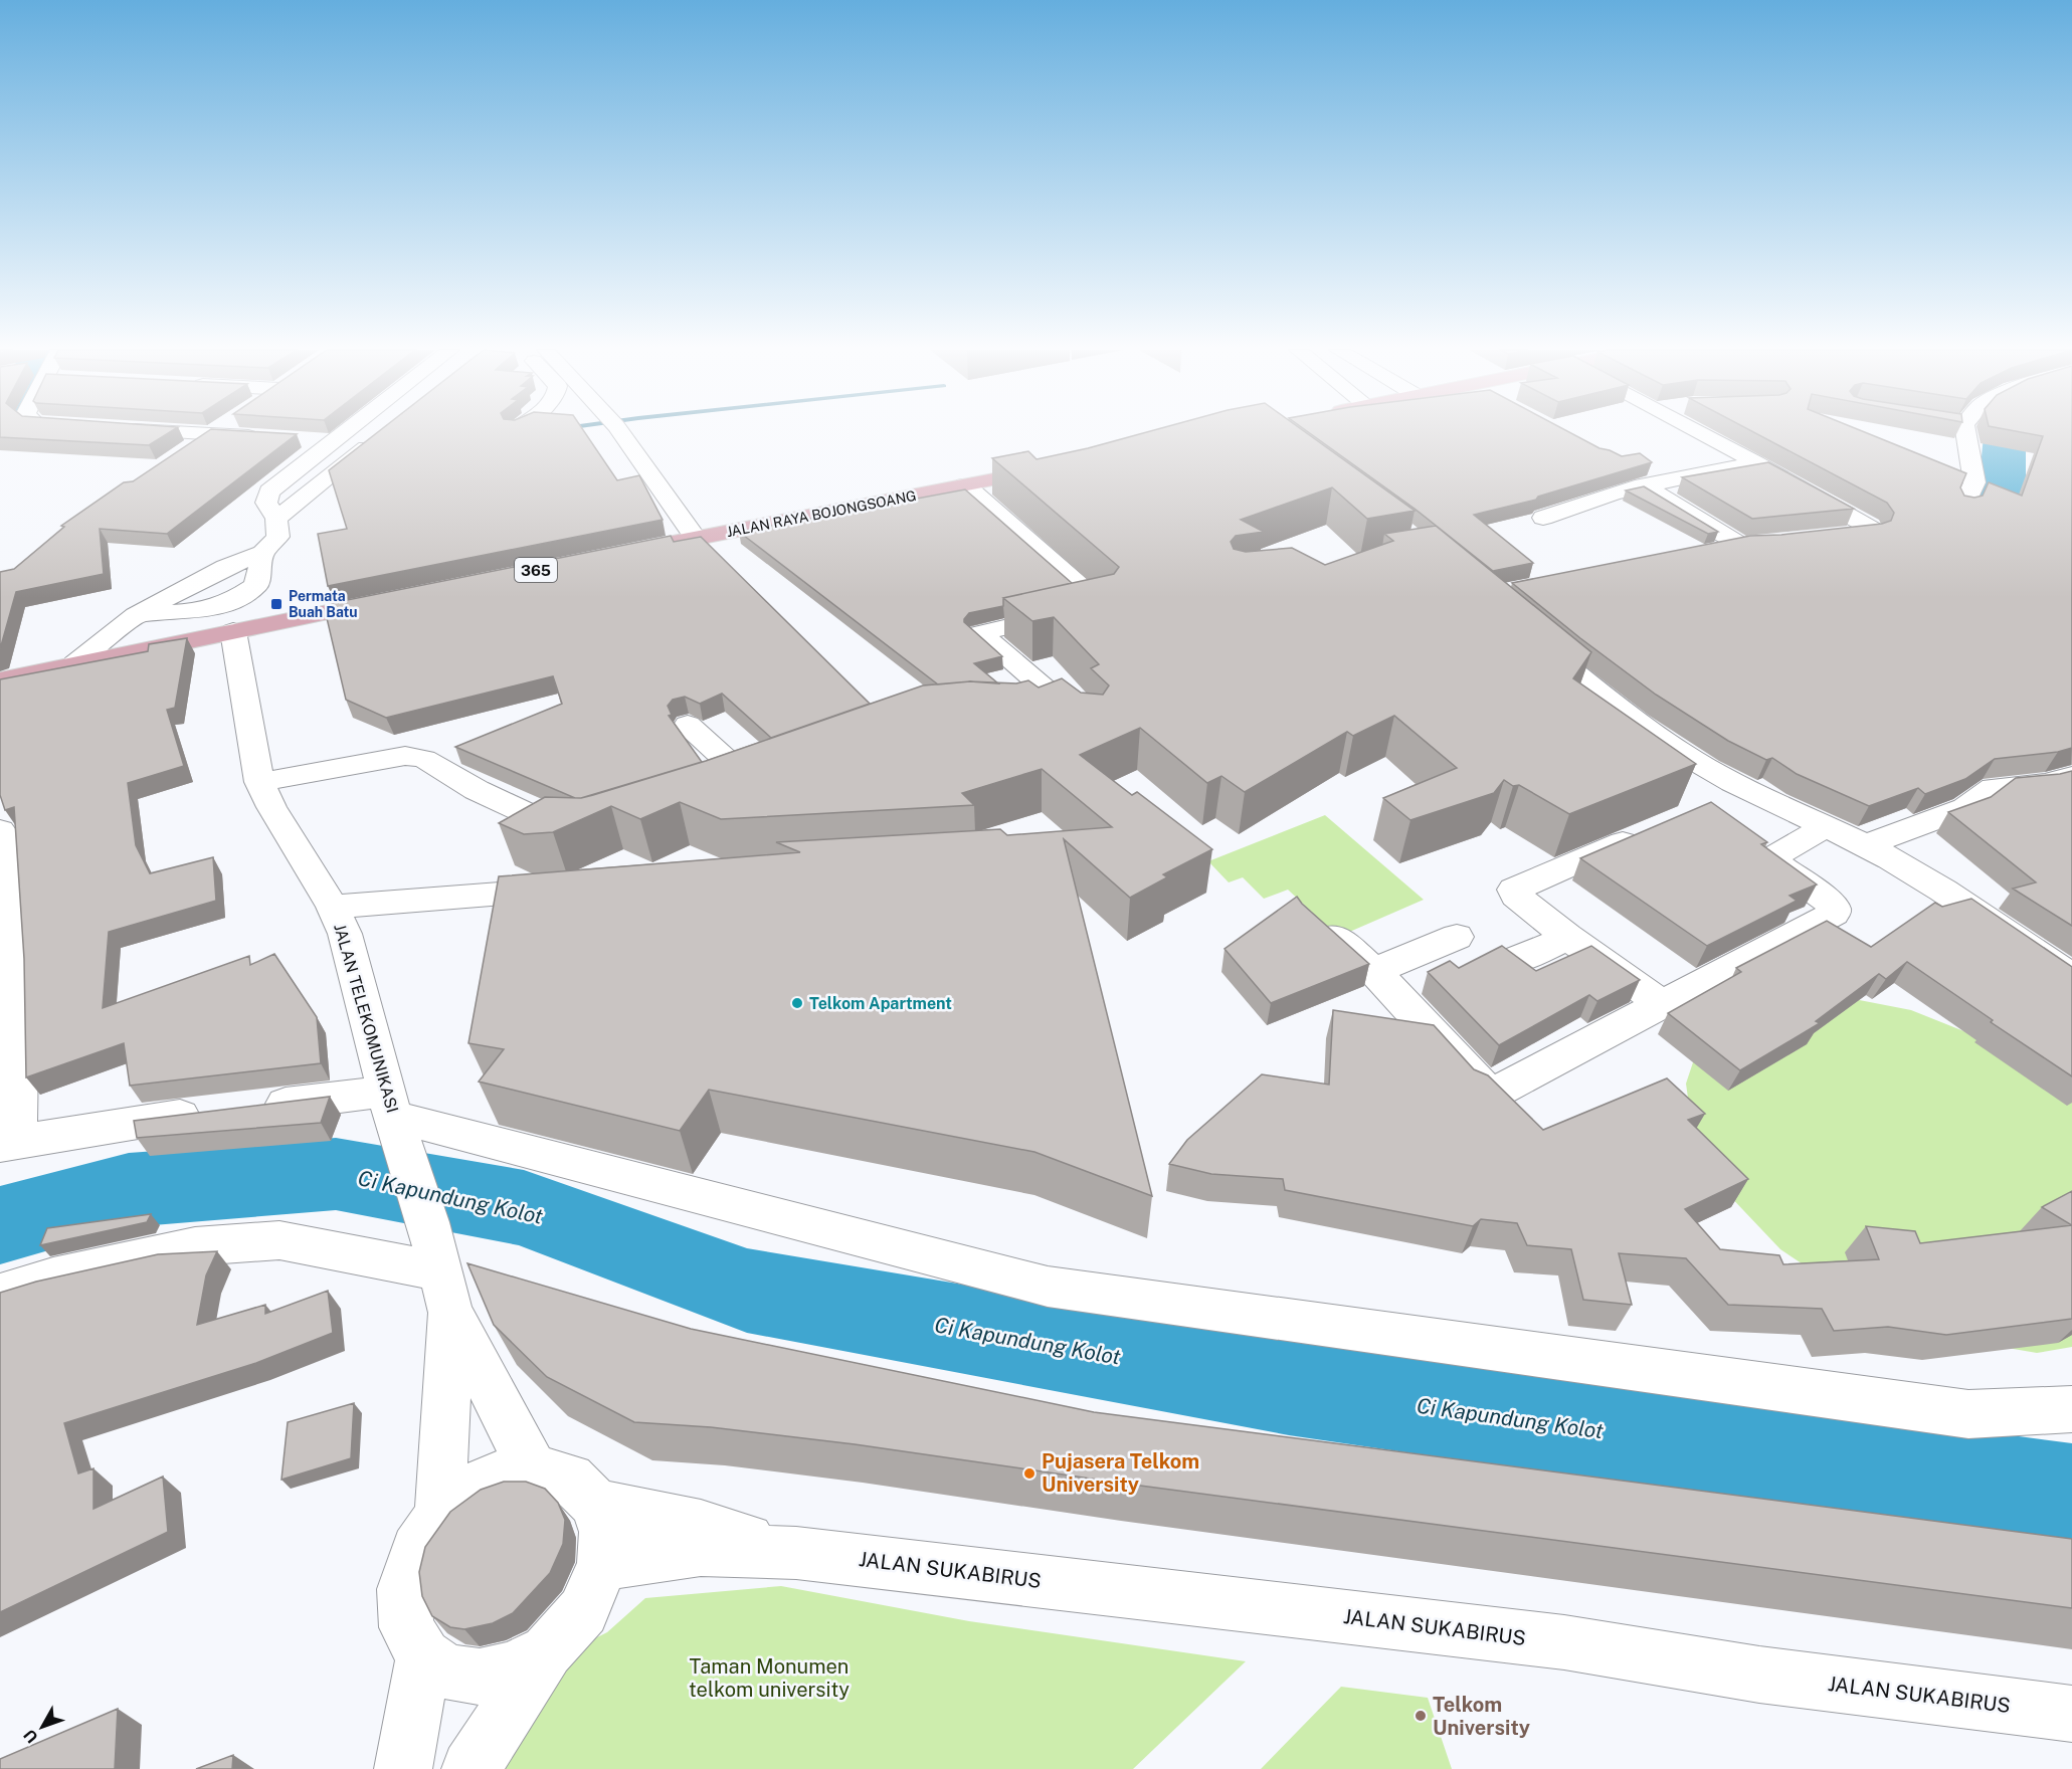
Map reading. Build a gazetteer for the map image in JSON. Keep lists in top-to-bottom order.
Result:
{
  "streets": {
    "main road": ["JALAN RAYA BOJONGSOANG"],
    "street": ["JALAN TELEKOMUNIKASI", "JALAN SUKABIRUS"]
  },
  "crossings": [
    ["JALAN TELEKOMUNIKASI", "JALAN SUKABIRUS"]
  ],
  "water": ["Ci Kapundung Kolot"],
  "parks": ["Taman Monumen telkom university"],
  "places": {
    "transit": ["Permata Buah Batu"],
    "other": ["Telkom Apartment", "Pujasera Telkom University", "Telkom University"]
  },
  "north": "bottom left"
}
